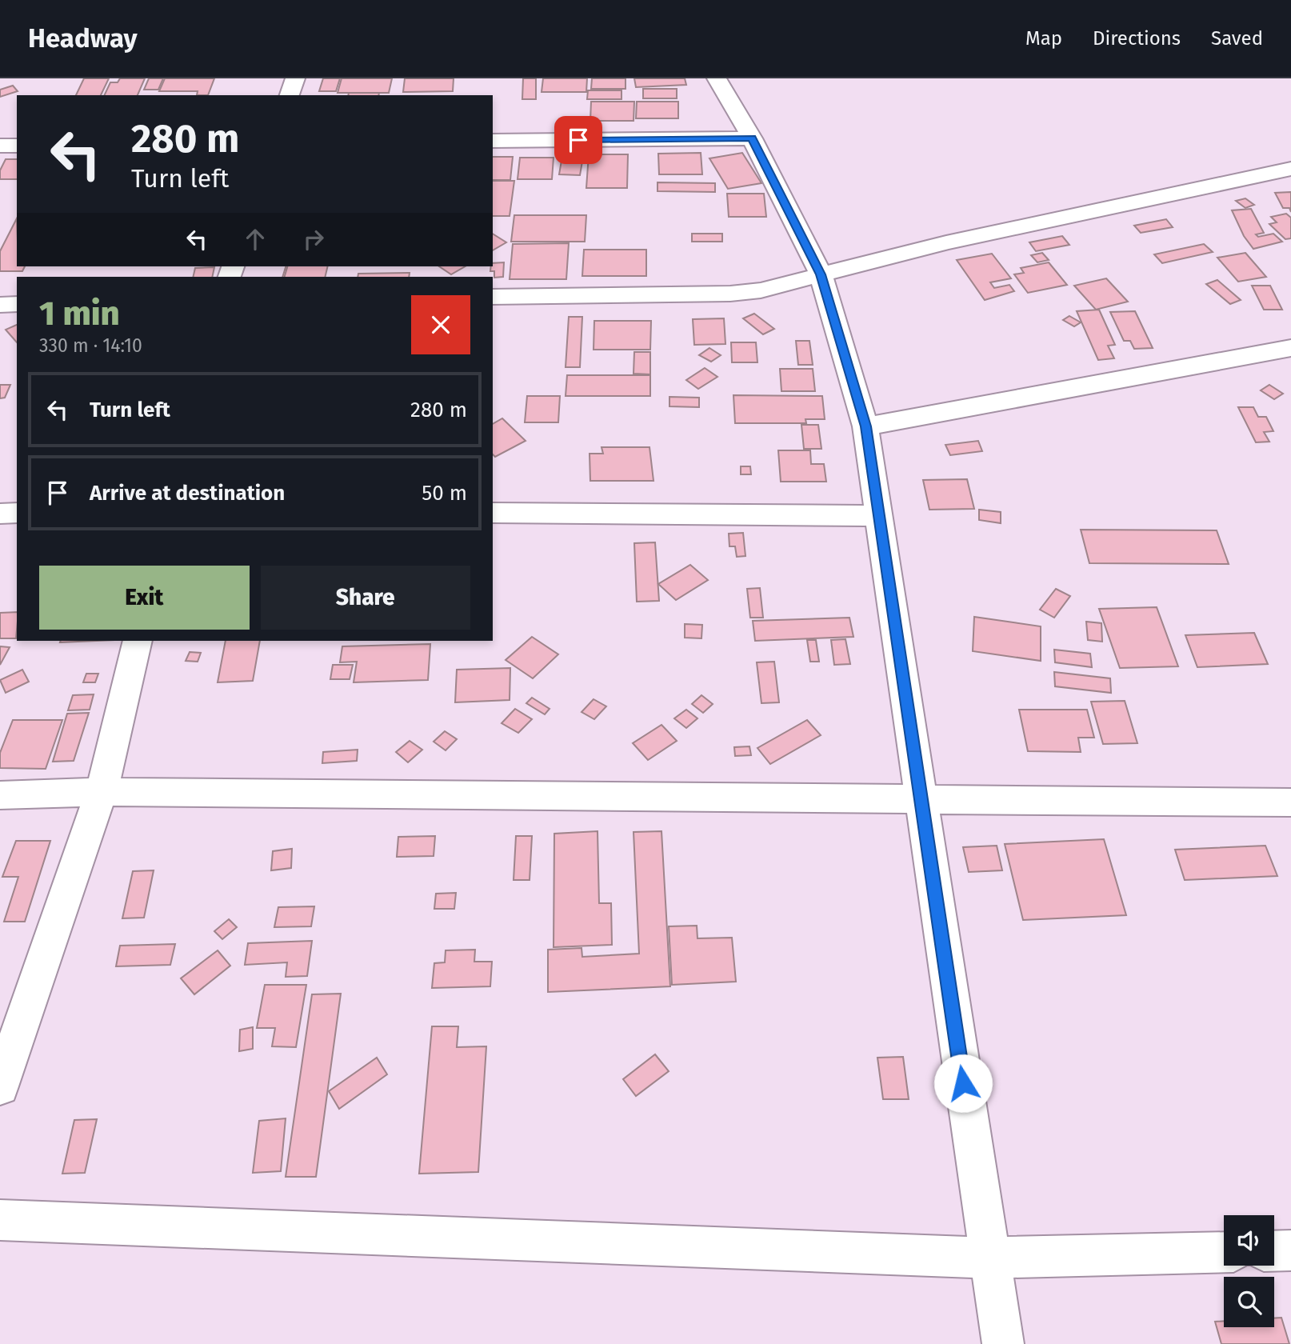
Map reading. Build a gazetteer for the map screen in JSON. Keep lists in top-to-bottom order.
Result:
{
  "page": {
    "header": "Headway",
    "nav": ["Map", "Directions", "Saved"],
    "turn": ["280 m", "Turn left"],
    "heading": ["1 min", "330 m · 14:10"],
    "list": [
      {
        "name": "Turn left",
        "value": "280 m"
      },
      {
        "name": "Arrive at destination",
        "value": "50 m"
      }
    ],
    "buttons": ["Exit", "Share"]
  }
}
